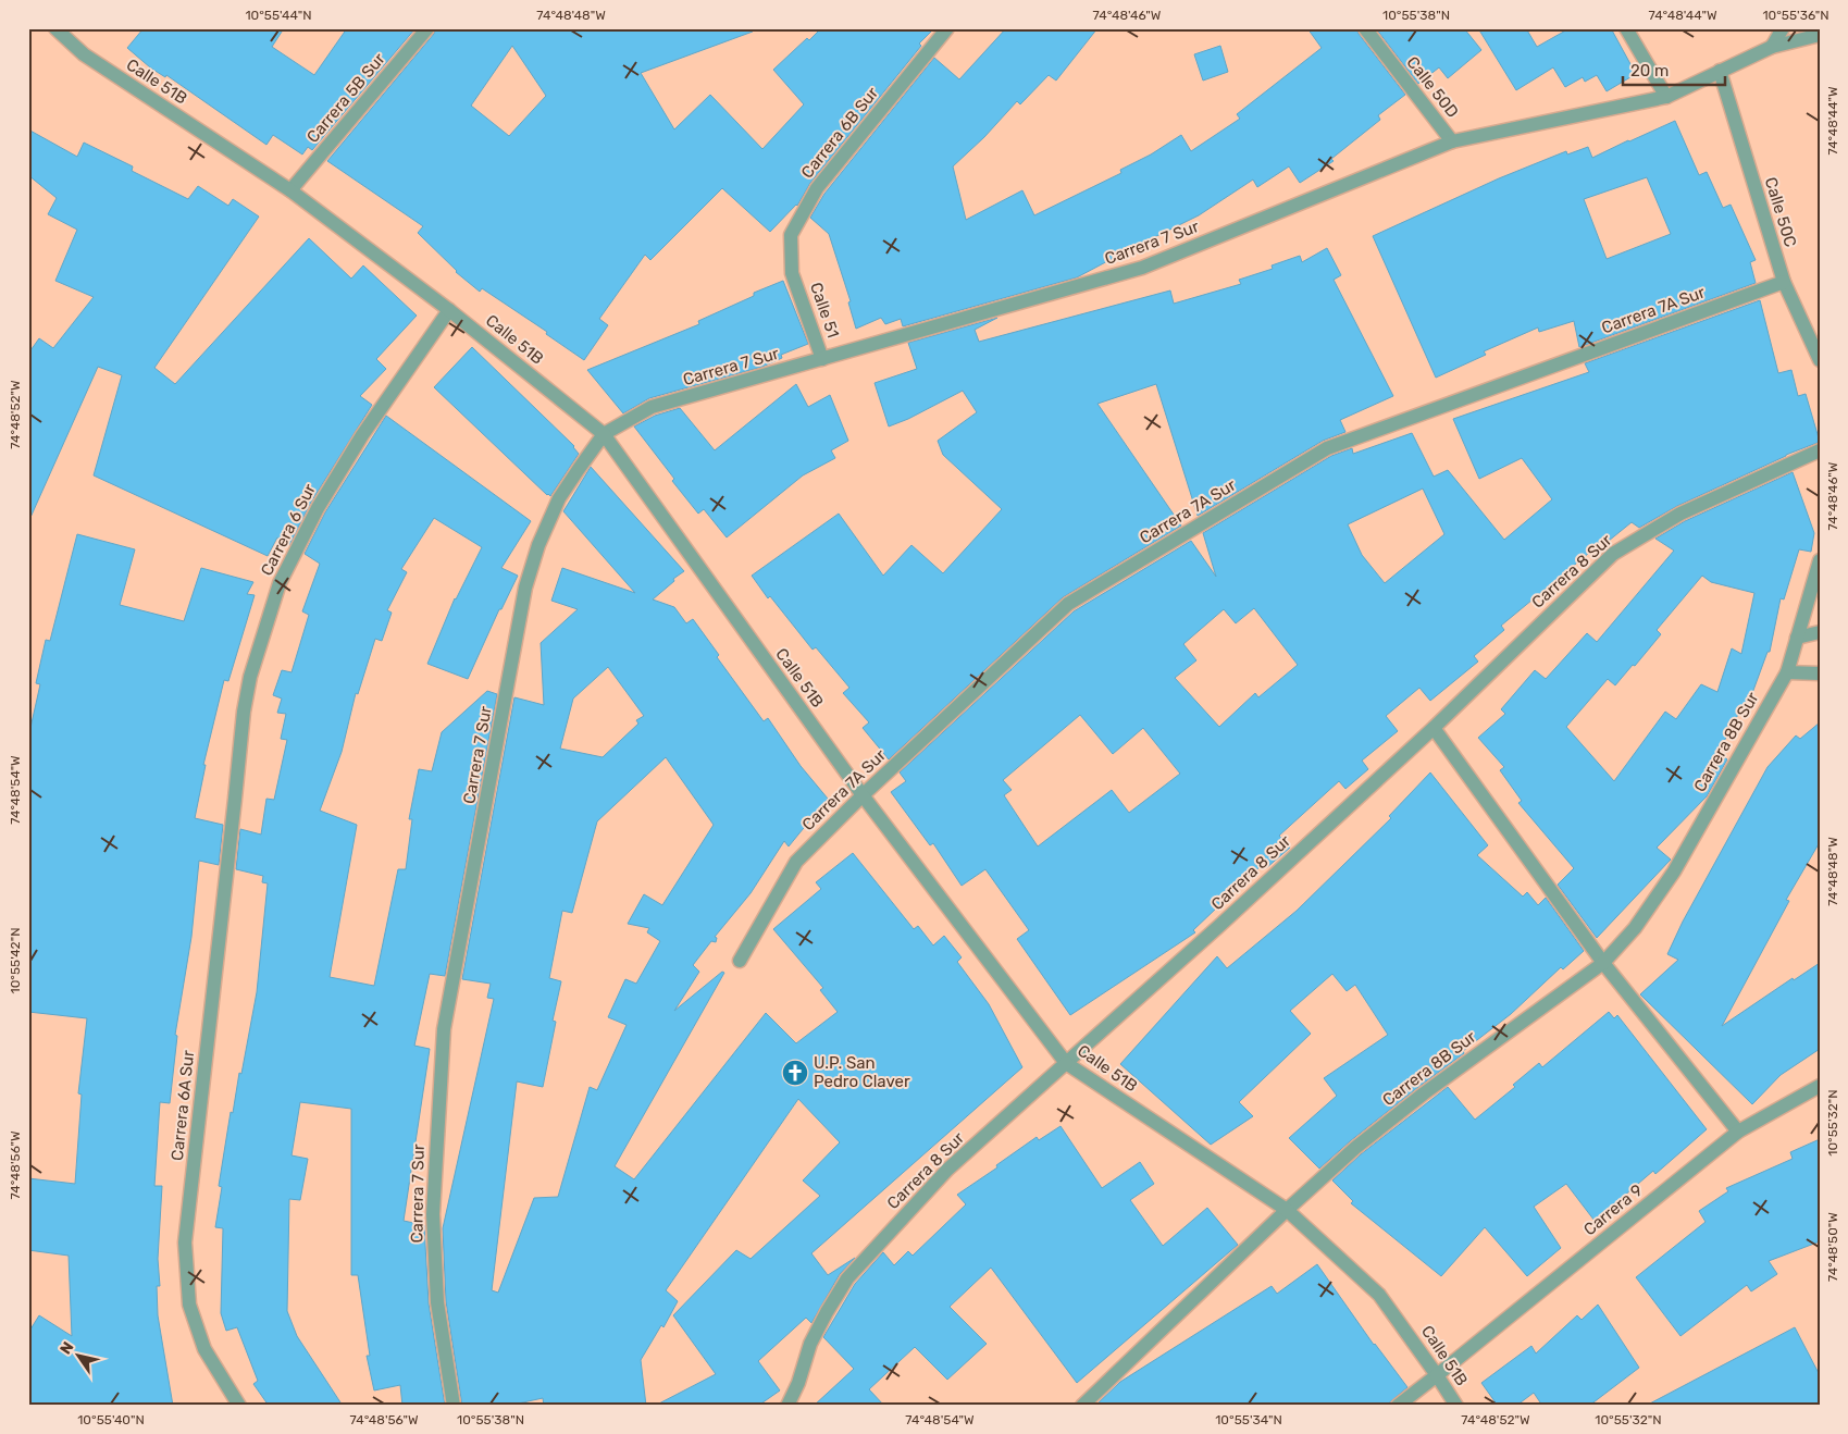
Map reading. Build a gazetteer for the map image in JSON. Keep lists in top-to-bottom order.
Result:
{
  "streets": {
    "street": [
      "Calle 51B",
      "Calle 50D",
      "Carrera 5B Sur",
      "Carrera 6B Sur",
      "Calle 50C",
      "Carrera 7 Sur",
      "Calle 51",
      "Carrera 7A Sur",
      "Carrera 6 Sur",
      "Carrera 8 Sur",
      "Carrera 8B Sur",
      "Carrera 6A Sur",
      "Carrera 9"
    ]
  },
  "crossings": [
    ["Calle 51B", "Carrera 5B Sur"],
    ["Calle 51B", "Carrera 7 Sur"],
    ["Calle 51B", "Carrera 7A Sur"],
    ["Calle 51B", "Carrera 6 Sur"],
    ["Calle 51B", "Carrera 8 Sur"],
    ["Calle 51B", "Carrera 8B Sur"],
    ["Calle 51B", "Carrera 9"],
    ["Calle 50D", "Carrera 7 Sur"],
    ["Carrera 6B Sur", "Calle 51"],
    ["Calle 50C", "Carrera 7 Sur"],
    ["Calle 50C", "Carrera 7A Sur"],
    ["Carrera 7 Sur", "Calle 51"],
    ["Carrera 6 Sur", "Carrera 6A Sur"]
  ],
  "places": {
    "church": ["U.P. San Pedro Claver"]
  },
  "scale_bar": "20 m",
  "north": "top left",
  "coordinates": [
    "10°55'44\"N",
    "74°48'48\"W",
    "74°48'46\"W",
    "10°55'38\"N",
    "74°48'44\"W",
    "10°55'36\"N",
    "74°48'52\"W",
    "74°48'54\"W",
    "10°55'42\"N",
    "10°55'32\"N",
    "74°48'56\"W",
    "74°48'50\"W",
    "10°55'40\"N",
    "10°55'34\"N"
  ]
}
